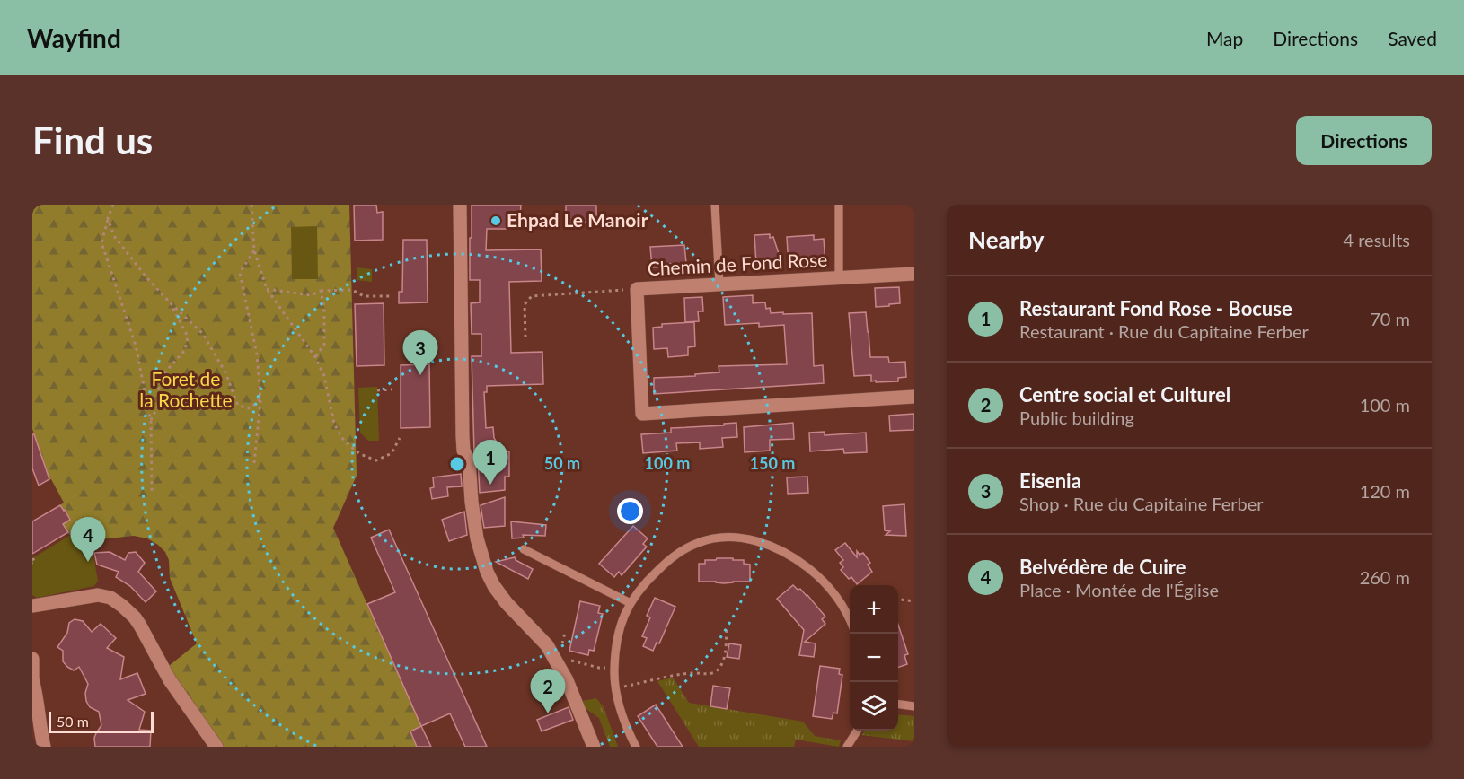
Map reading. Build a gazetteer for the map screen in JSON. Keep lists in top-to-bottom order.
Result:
{
  "streets": {
    "street": ["Chemin de Fond Rose"]
  },
  "parks": ["Foret de la Rochette"],
  "places": ["Ehpad Le Manoir"],
  "scale_bar": "50 m",
  "page": {
    "header": "Wayfind",
    "nav": ["Map", "Directions", "Saved"],
    "buttons": "Directions",
    "title": "Find us",
    "heading": ["Nearby", "4 results"],
    "list": [
      {
        "mark": "1",
        "name": "Restaurant Fond Rose - Bocuse",
        "note": "Restaurant · Rue du Capitaine Ferber",
        "value": "70 m"
      },
      {
        "mark": "2",
        "name": "Centre social et Culturel",
        "note": "Public building",
        "value": "100 m"
      },
      {
        "mark": "3",
        "name": "Eisenia",
        "note": "Shop · Rue du Capitaine Ferber",
        "value": "120 m"
      },
      {
        "mark": "4",
        "name": "Belvédère de Cuire",
        "note": "Place · Montée de l'Église",
        "value": "260 m"
      }
    ],
    "pins": [
      "3",
      "1",
      "4",
      "2"
    ],
    "map_buttons": ["+", "−"],
    "scale": "50 m"
  },
  "rings": ["50 m", "100 m", "150 m"]
}
